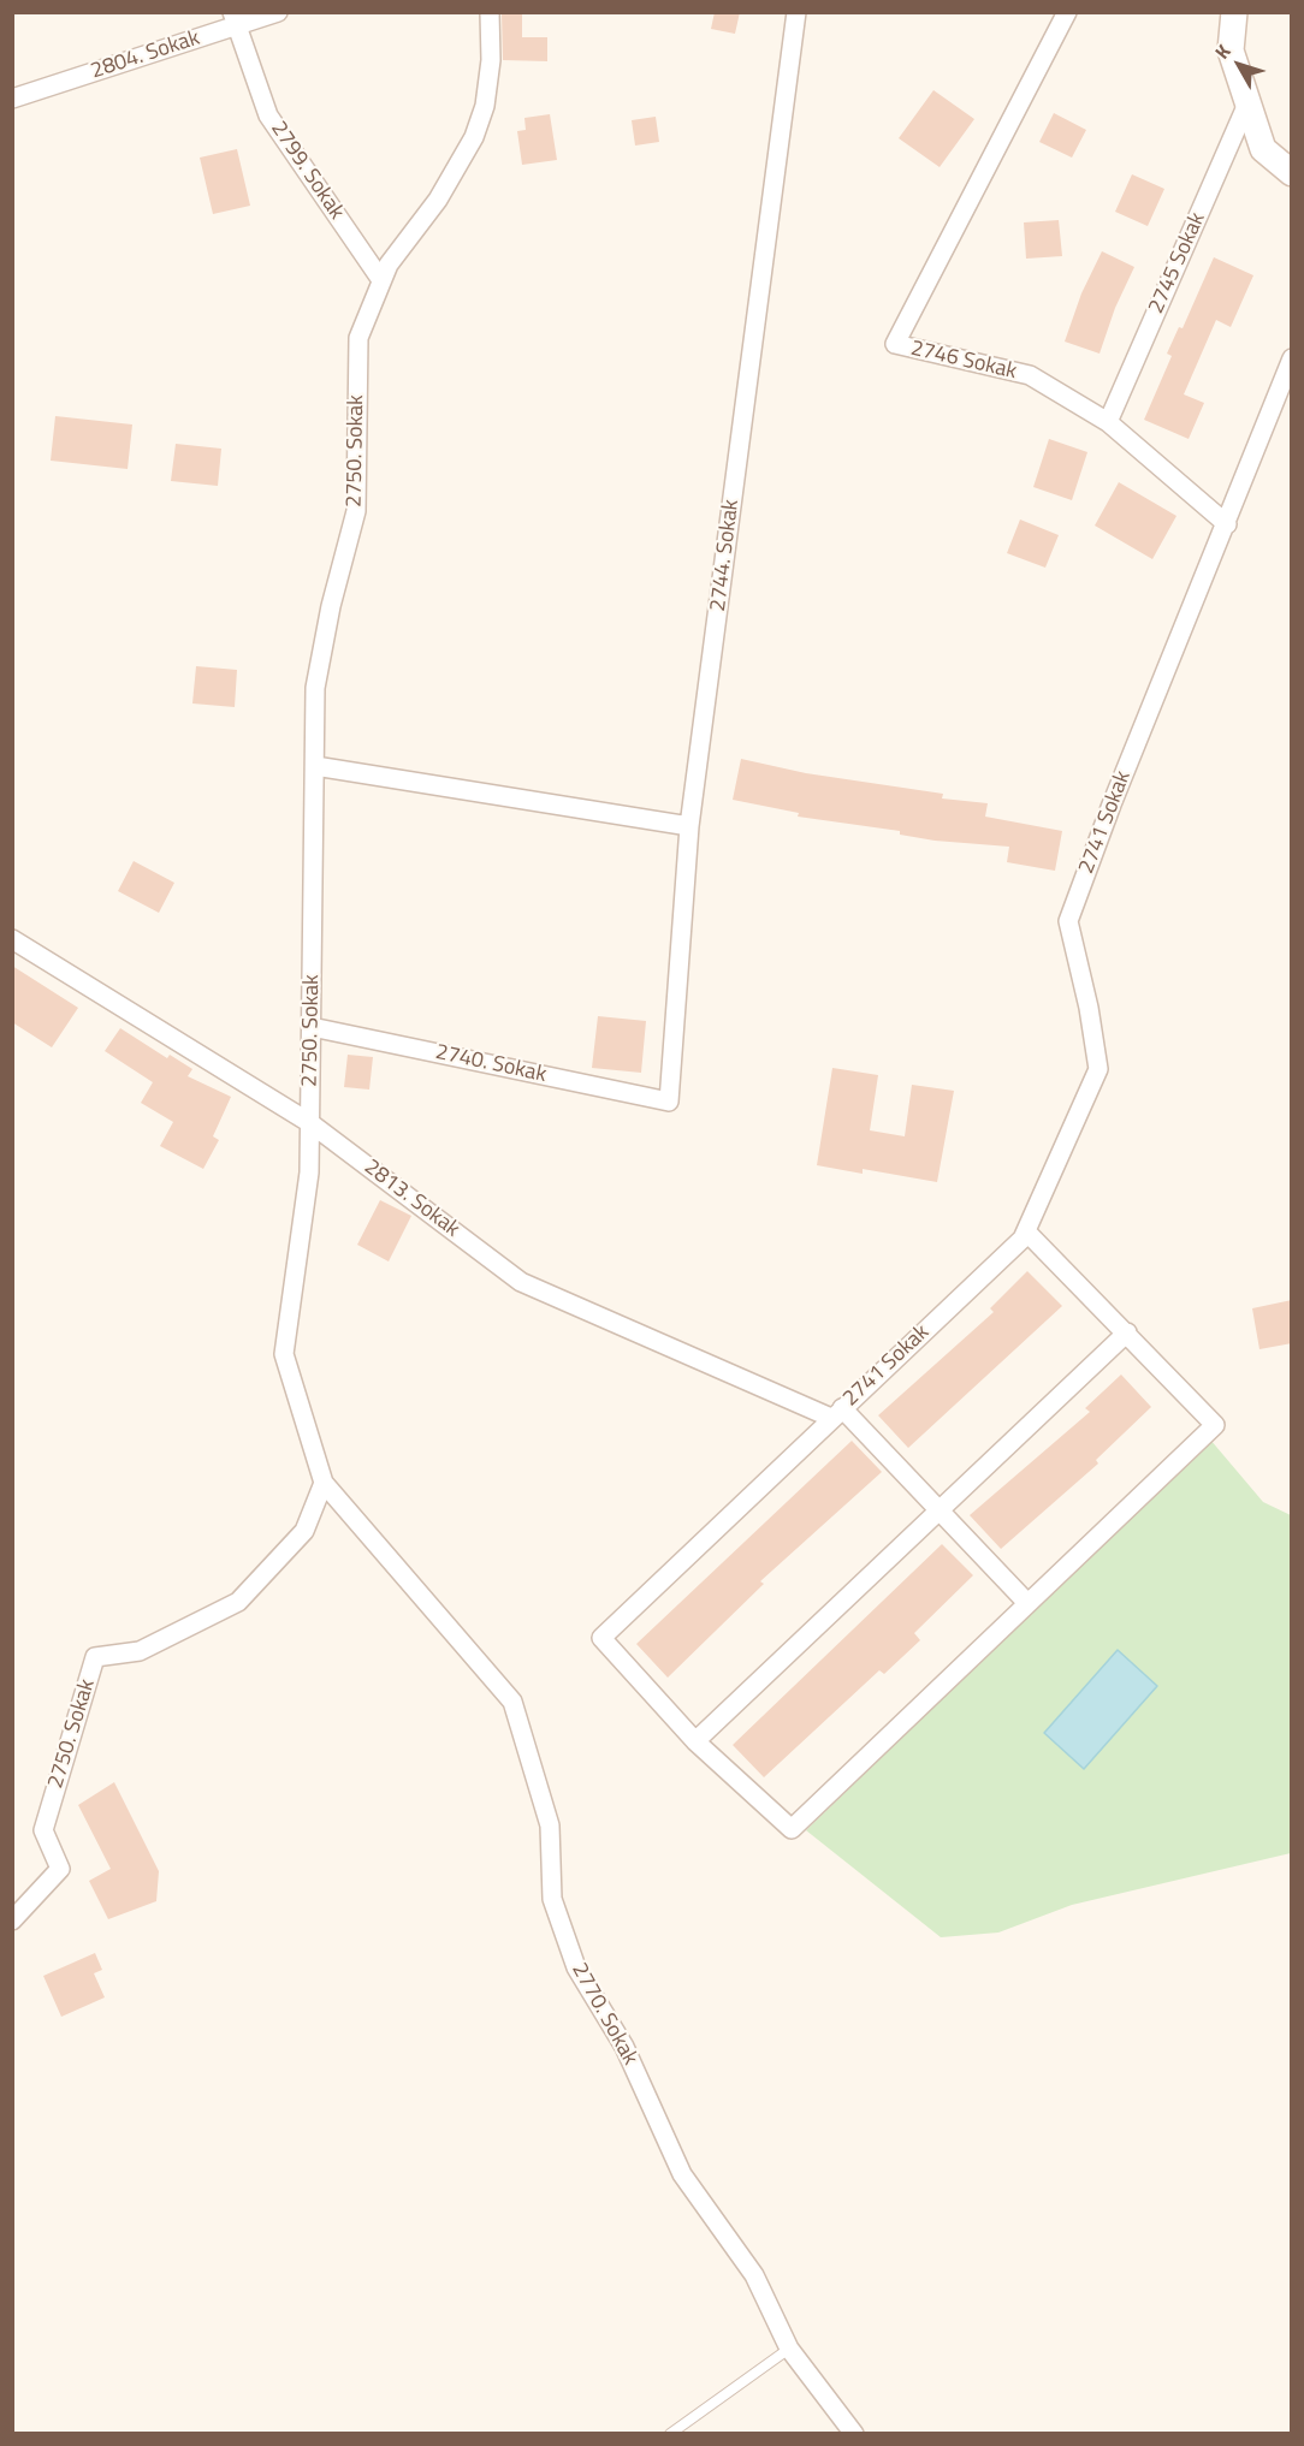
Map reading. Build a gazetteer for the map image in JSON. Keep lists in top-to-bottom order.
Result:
{
  "streets": {
    "street": [
      "2804. Sokak",
      "2799. Sokak",
      "2745 Sokak",
      "2746 Sokak",
      "2750. Sokak",
      "2744. Sokak",
      "2741 Sokak",
      "2740. Sokak",
      "2813. Sokak",
      "2770. Sokak"
    ]
  },
  "crossings": [
    ["2804. Sokak", "2799. Sokak"],
    ["2799. Sokak", "2750. Sokak"],
    ["2745 Sokak", "2746 Sokak"],
    ["2746 Sokak", "2741 Sokak"],
    ["2750. Sokak", "2740. Sokak"],
    ["2750. Sokak", "2813. Sokak"],
    ["2750. Sokak", "2770. Sokak"],
    ["2744. Sokak", "2740. Sokak"],
    ["2741 Sokak", "2813. Sokak"]
  ],
  "north": "top left"
}
